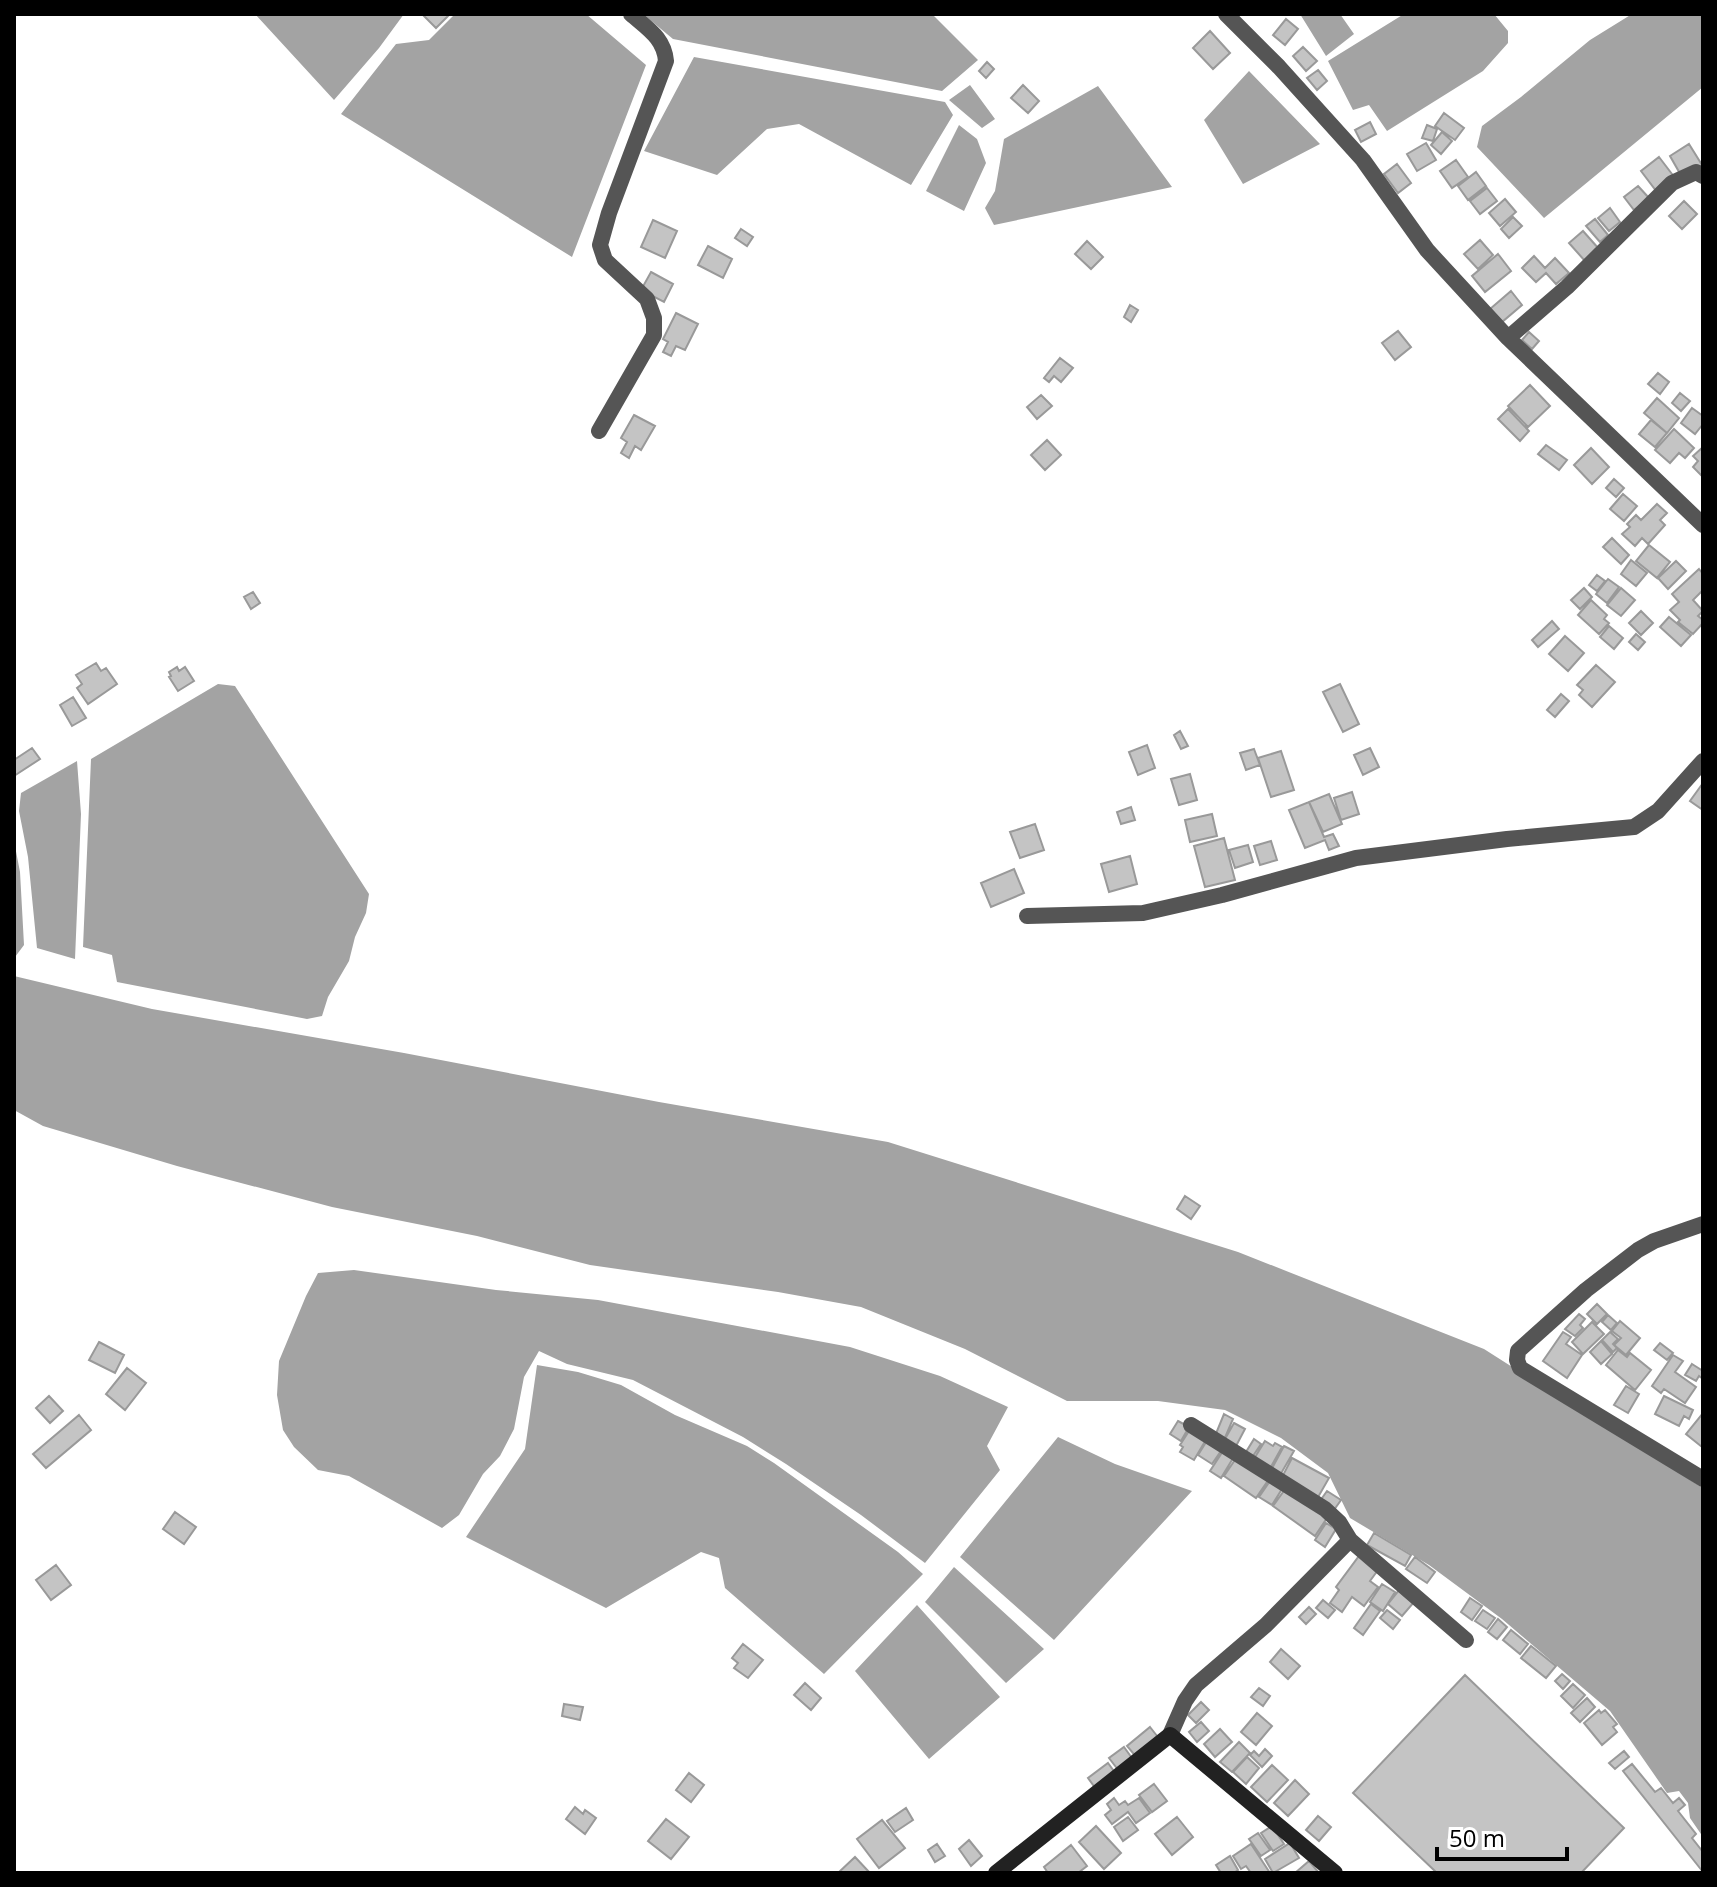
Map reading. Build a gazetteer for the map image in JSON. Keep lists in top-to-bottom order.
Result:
{
  "scale_bar": "50 m"
}
